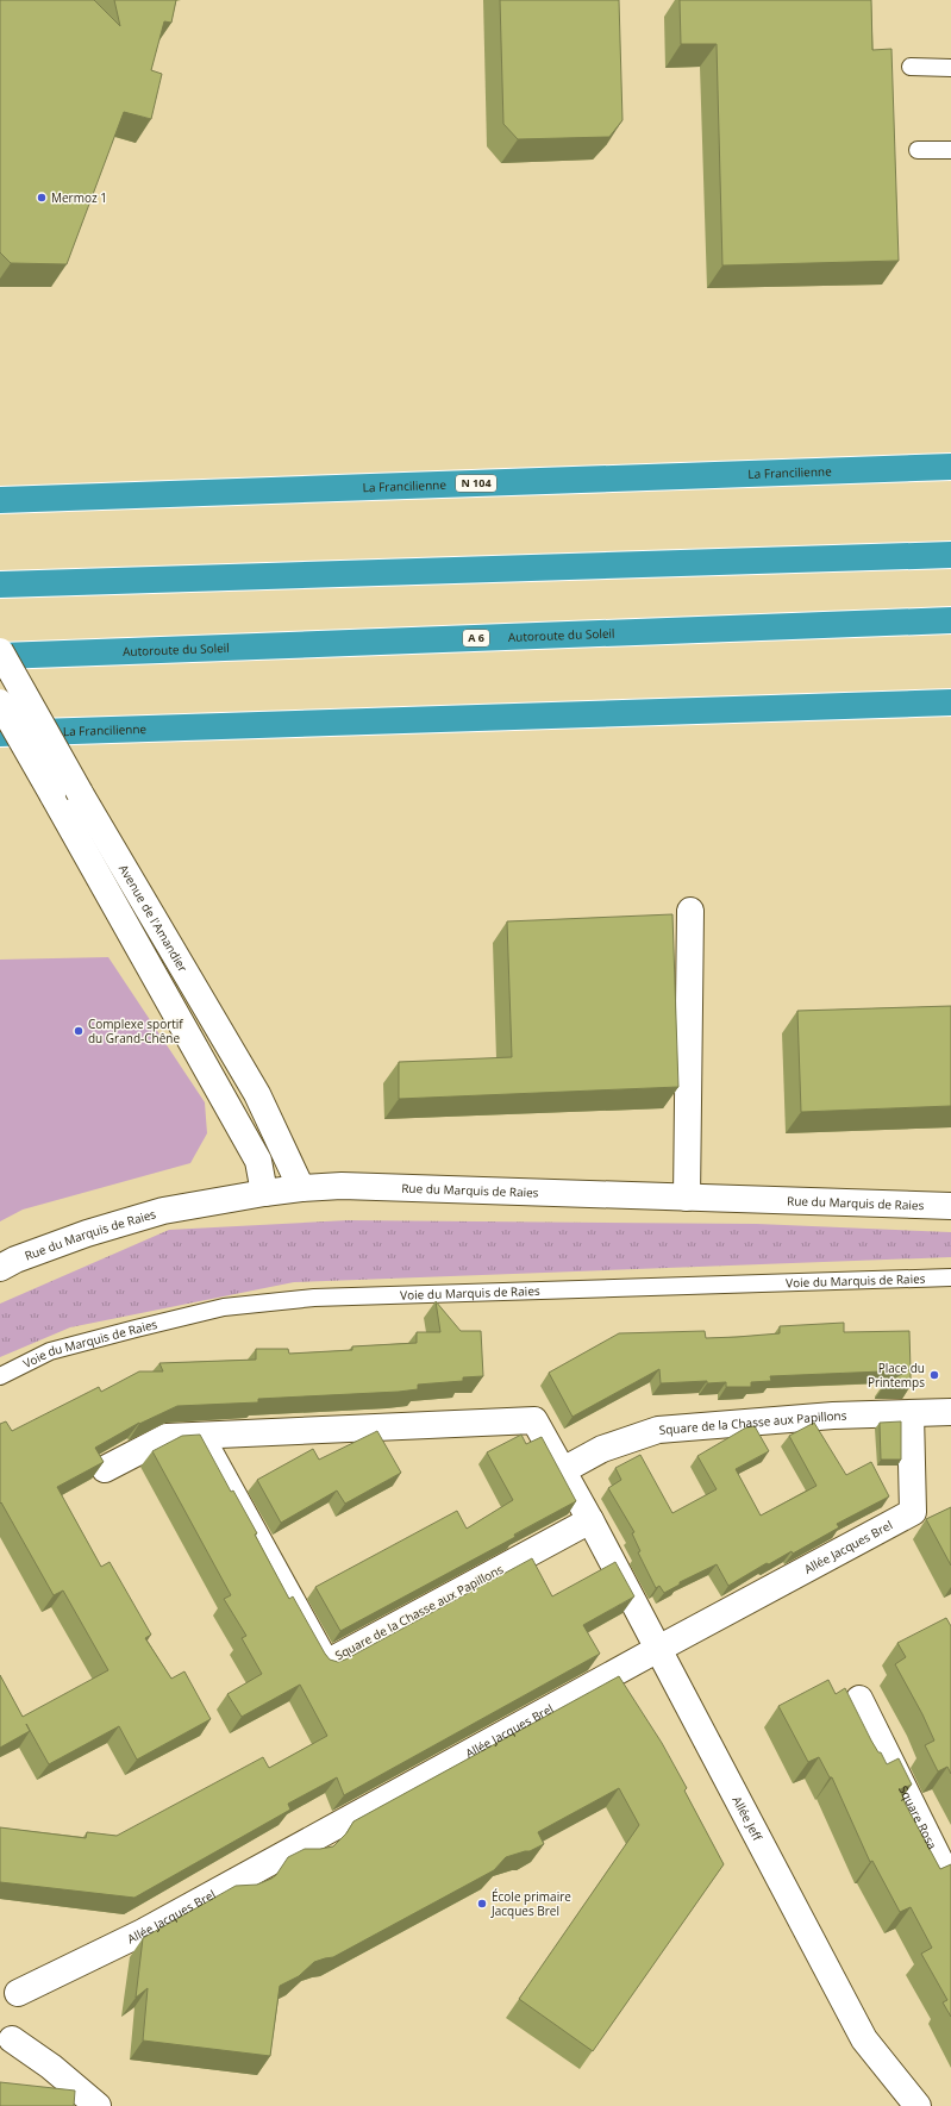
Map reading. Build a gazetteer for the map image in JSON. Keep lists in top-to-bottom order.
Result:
{
  "streets": {
    "highway": [
      "La Francilienne",
      "N 104",
      "Autoroute du Soleil",
      "A 6"
    ],
    "street": [
      "Avenue de l'Amandier",
      "Rue du Marquis de Raies",
      "Square de la Chasse aux Papillons",
      "Allée Jacques Brel",
      "Square Rosa",
      "Allée Jeff"
    ],
    "lane": ["Voie du Marquis de Raies"]
  },
  "crossings": [
    ["Avenue de l'Amandier", "Rue du Marquis de Raies"],
    ["Square de la Chasse aux Papillons", "Allée Jacques Brel"],
    ["Square de la Chasse aux Papillons", "Allée Jeff"],
    ["Allée Jacques Brel", "Allée Jeff"]
  ],
  "places": [
    "Mermoz 1",
    "Complexe sportif du Grand-Chêne",
    "Place du Printemps",
    "École primaire Jacques Brel"
  ]
}
